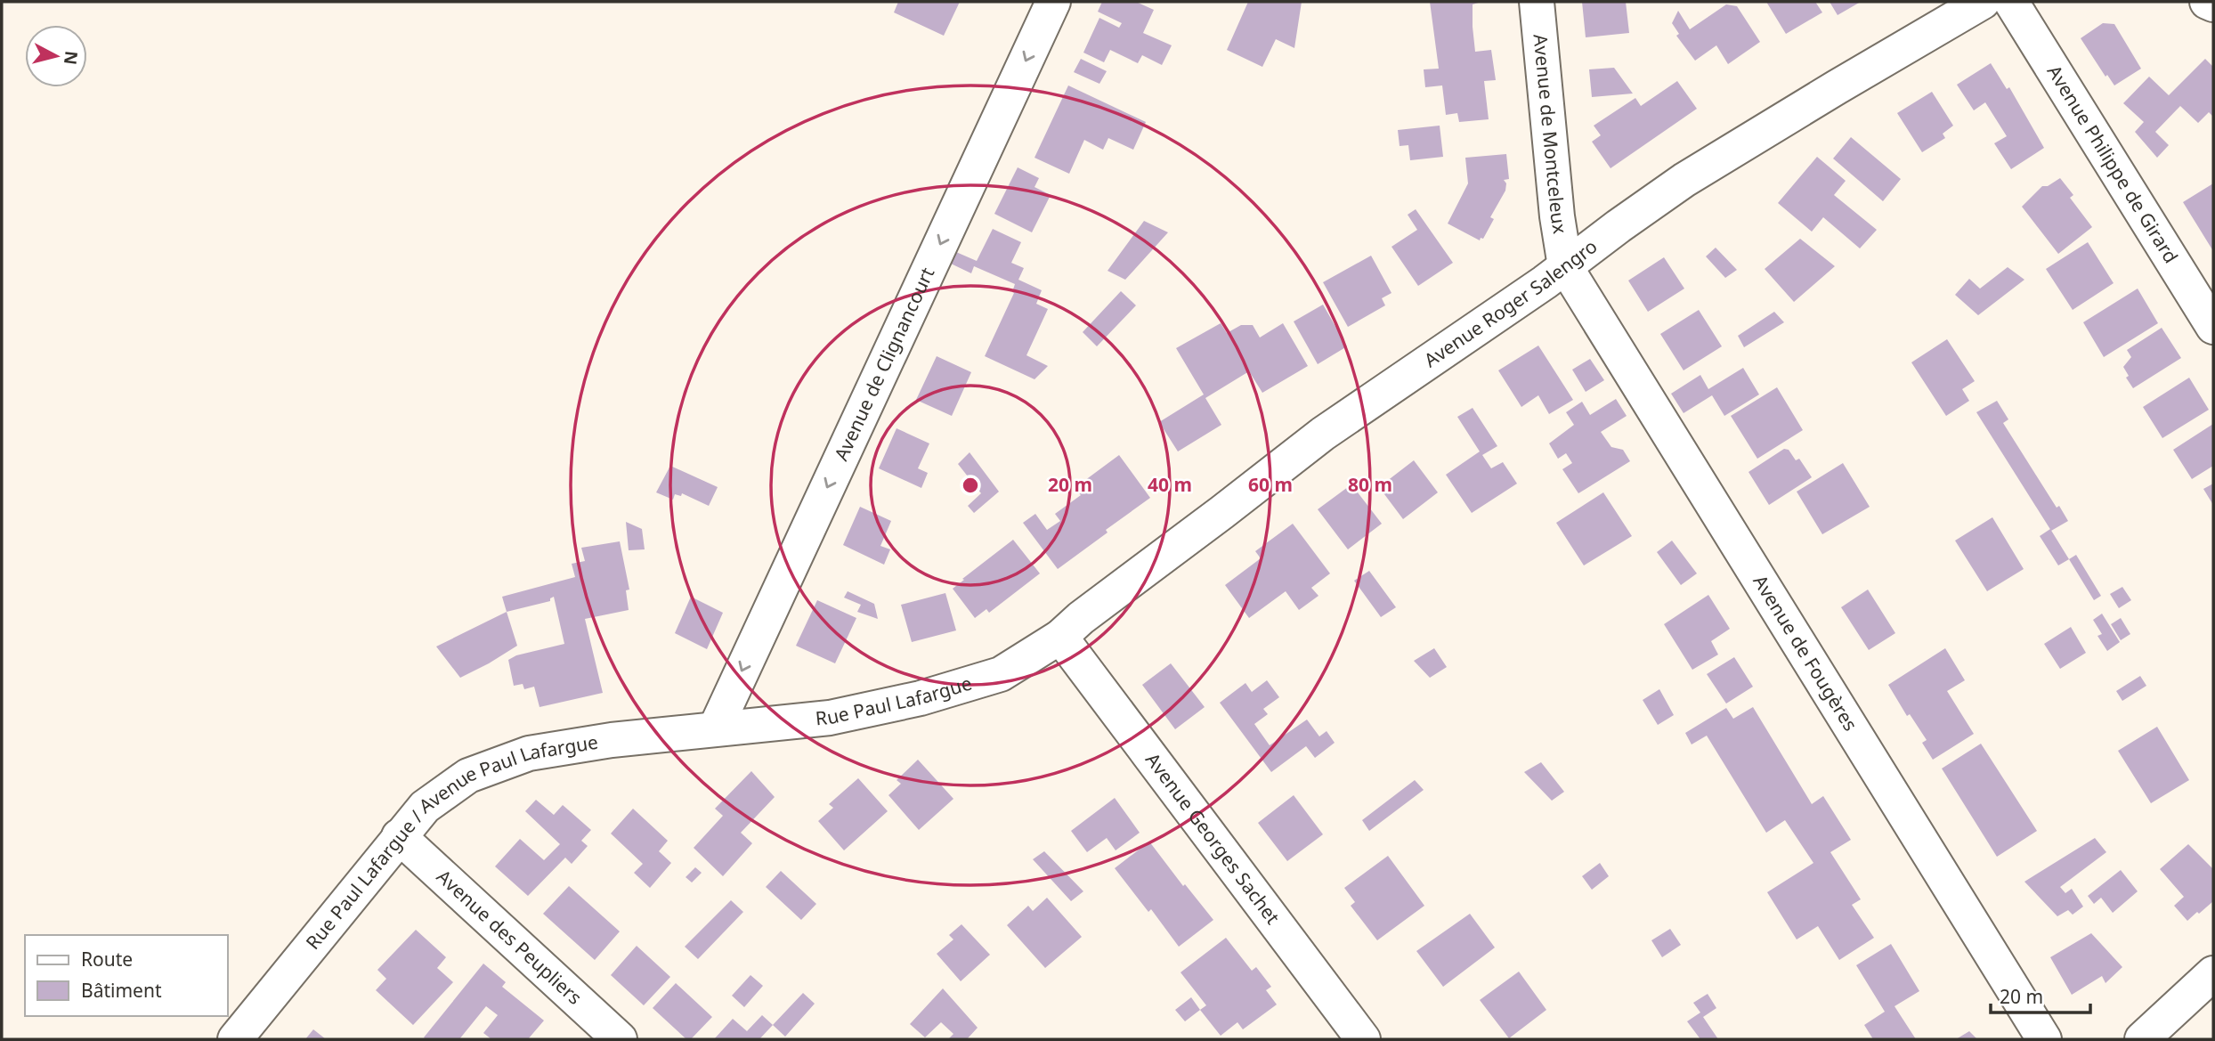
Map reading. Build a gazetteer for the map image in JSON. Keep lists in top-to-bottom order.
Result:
{
  "streets": {
    "street": [
      "Avenue de Montceleux",
      "Avenue Philippe de Girard",
      "Avenue Roger Salengro",
      "Avenue de Clignancourt",
      "Avenue de Fougères",
      "Rue Paul Lafargue",
      "Avenue Georges Sachet",
      "Rue Paul Lafargue / Avenue Paul Lafargue",
      "Avenue des Peupliers"
    ]
  },
  "crossings": [
    ["Avenue de Montceleux", "Avenue Roger Salengro"],
    ["Avenue de Montceleux", "Avenue de Fougères"],
    ["Avenue Roger Salengro", "Avenue de Fougères"],
    ["Avenue Roger Salengro", "Rue Paul Lafargue"],
    ["Avenue Roger Salengro", "Avenue Georges Sachet"],
    ["Avenue de Clignancourt", "Rue Paul Lafargue"],
    ["Avenue de Clignancourt", "Rue Paul Lafargue / Avenue Paul Lafargue"],
    ["Rue Paul Lafargue", "Avenue Georges Sachet"],
    ["Rue Paul Lafargue", "Rue Paul Lafargue / Avenue Paul Lafargue"],
    ["Rue Paul Lafargue / Avenue Paul Lafargue", "Avenue des Peupliers"]
  ],
  "one_way": ["Avenue de Clignancourt"],
  "legend": ["Route", "Bâtiment"],
  "scale_bar": "20 m",
  "north": "right",
  "rings": [
    "20 m",
    "40 m",
    "60 m",
    "80 m"
  ]
}
